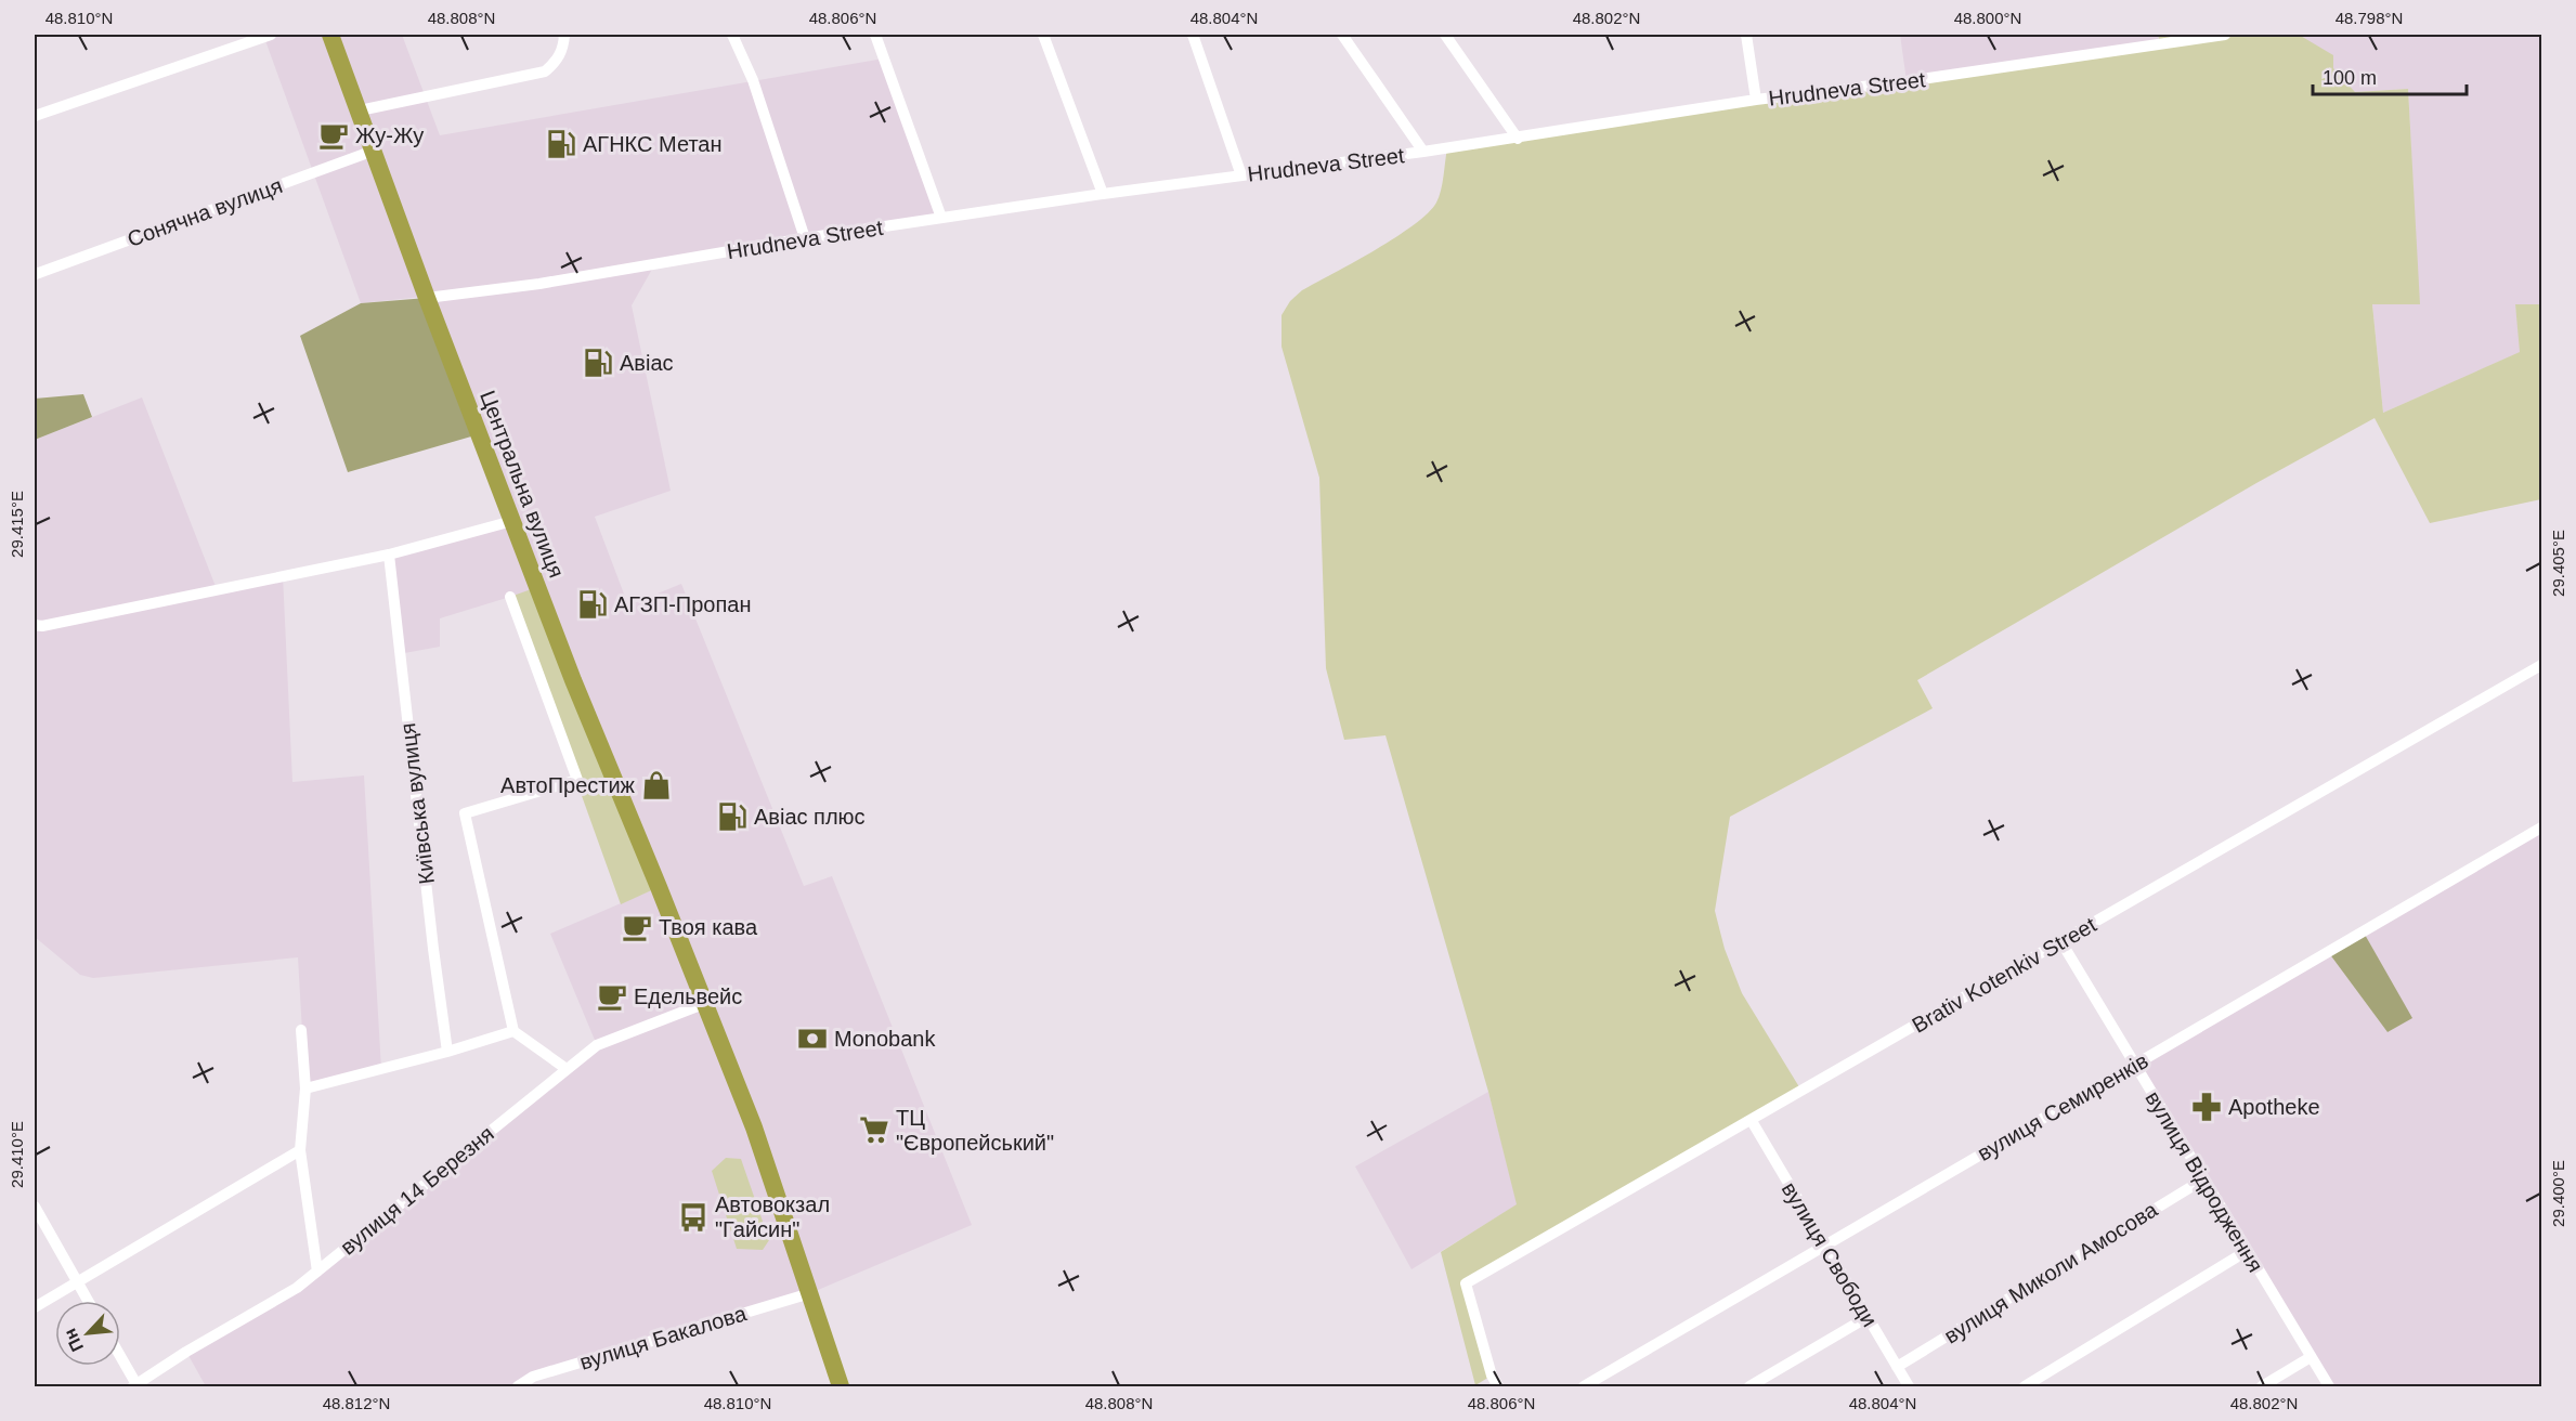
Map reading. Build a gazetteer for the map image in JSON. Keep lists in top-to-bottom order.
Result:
{
  "streets": {
    "highway": ["Центральна вулиця"],
    "street": [
      "Hrudneva Street",
      "Сонячна вулиця",
      "Київська вулиця",
      "Brativ Kotenkiv Street",
      "вулиця Семиренків",
      "вулиця Відродження",
      "вулиця 14 Березня",
      "вулиця Свободи",
      "вулиця Миколи Амосова",
      "вулиця Бакалова"
    ]
  },
  "crossings": [
    ["Hrudneva Street", "Центральна вулиця"],
    ["Сонячна вулиця", "Центральна вулиця"],
    ["Центральна вулиця", "вулиця 14 Березня"],
    ["Центральна вулиця", "вулиця Бакалова"],
    ["Brativ Kotenkiv Street", "вулиця Відродження"],
    ["Brativ Kotenkiv Street", "вулиця Свободи"],
    ["вулиця Семиренків", "вулиця Відродження"],
    ["вулиця Семиренків", "вулиця Свободи"],
    ["вулиця Відродження", "вулиця Миколи Амосова"],
    ["вулиця Свободи", "вулиця Миколи Амосова"]
  ],
  "places": {
    "cafe": ["Жу-Жу", "Твоя кава", "Едельвейс"],
    "fuel station": [
      "АГНКС Метан",
      "Авіас",
      "АГЗП-Пропан",
      "Авіас плюс"
    ],
    "shop": ["АвтоПрестиж"],
    "bank": ["Monobank"],
    "pharmacy": ["Apotheke"],
    "supermarket": ["ТЦ \"Європейський\""],
    "bus stop": ["Автовокзал \"Гайсин\""]
  },
  "scale_bar": "100 m",
  "north": "bottom left",
  "coordinates": [
    "48.810°N",
    "48.808°N",
    "48.806°N",
    "48.804°N",
    "48.802°N",
    "48.800°N",
    "48.798°N",
    "29.415°E",
    "29.405°E",
    "29.410°E",
    "29.400°E",
    "48.812°N"
  ]
}
